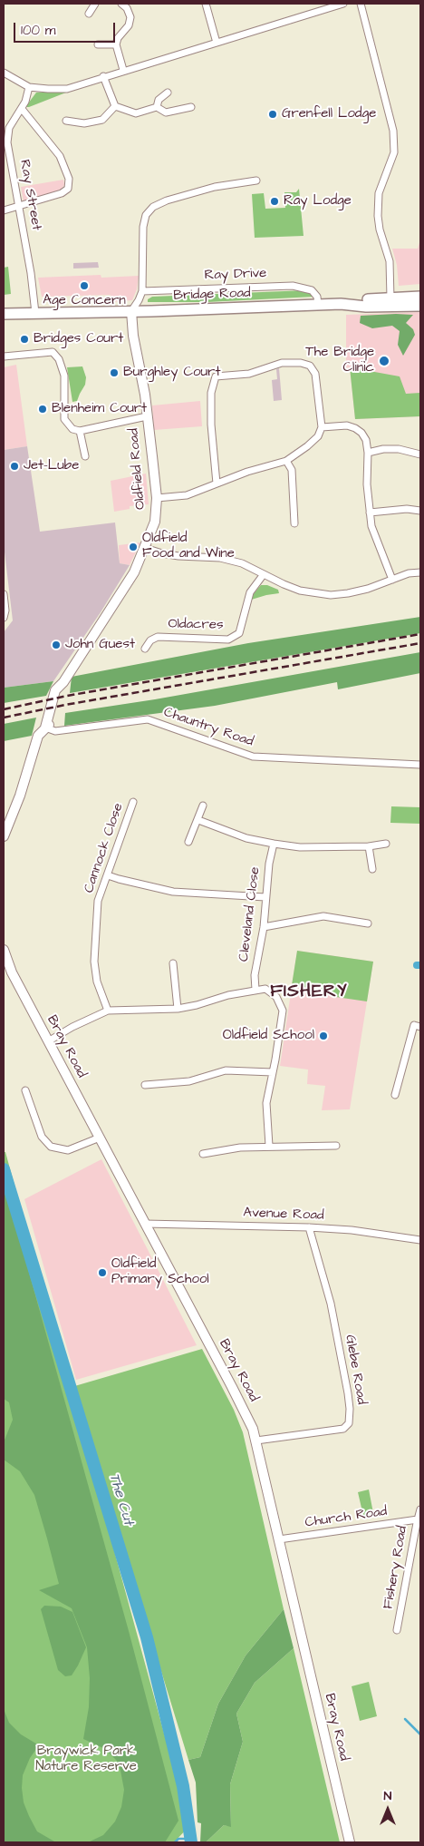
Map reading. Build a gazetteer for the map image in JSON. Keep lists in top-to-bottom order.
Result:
{
  "streets": {
    "main road": ["Bridge Road", "Oldfield Road", "Bray Road"],
    "street": [
      "Ray Street",
      "Ray Drive",
      "Oldacres",
      "Chauntry Road",
      "Cannock Close",
      "Cleveland Close",
      "Avenue Road",
      "Glebe Road",
      "Church Road",
      "Fishery Road"
    ]
  },
  "crossings": [
    ["Ray Street", "Bridge Road"],
    ["Ray Drive", "Bridge Road"],
    ["Bridge Road", "Oldfield Road"],
    ["Oldfield Road", "Chauntry Road"],
    ["Bray Road", "Avenue Road"],
    ["Bray Road", "Glebe Road"],
    ["Bray Road", "Church Road"],
    ["Avenue Road", "Glebe Road"],
    ["Church Road", "Fishery Road"]
  ],
  "districts": ["FISHERY"],
  "water": ["The Cut"],
  "parks": ["Braywick Park Nature Reserve"],
  "places": [
    "Grenfell Lodge",
    "Ray Lodge",
    "Age Concern",
    "Bridges Court",
    "The Bridge Clinic",
    "Burghley Court",
    "Blenheim Court",
    "Jet-Lube",
    "Oldfield Food and Wine",
    "John Guest",
    "Oldfield School",
    "Oldfield Primary School"
  ],
  "scale_bar": "100 m",
  "north": "top"
}
